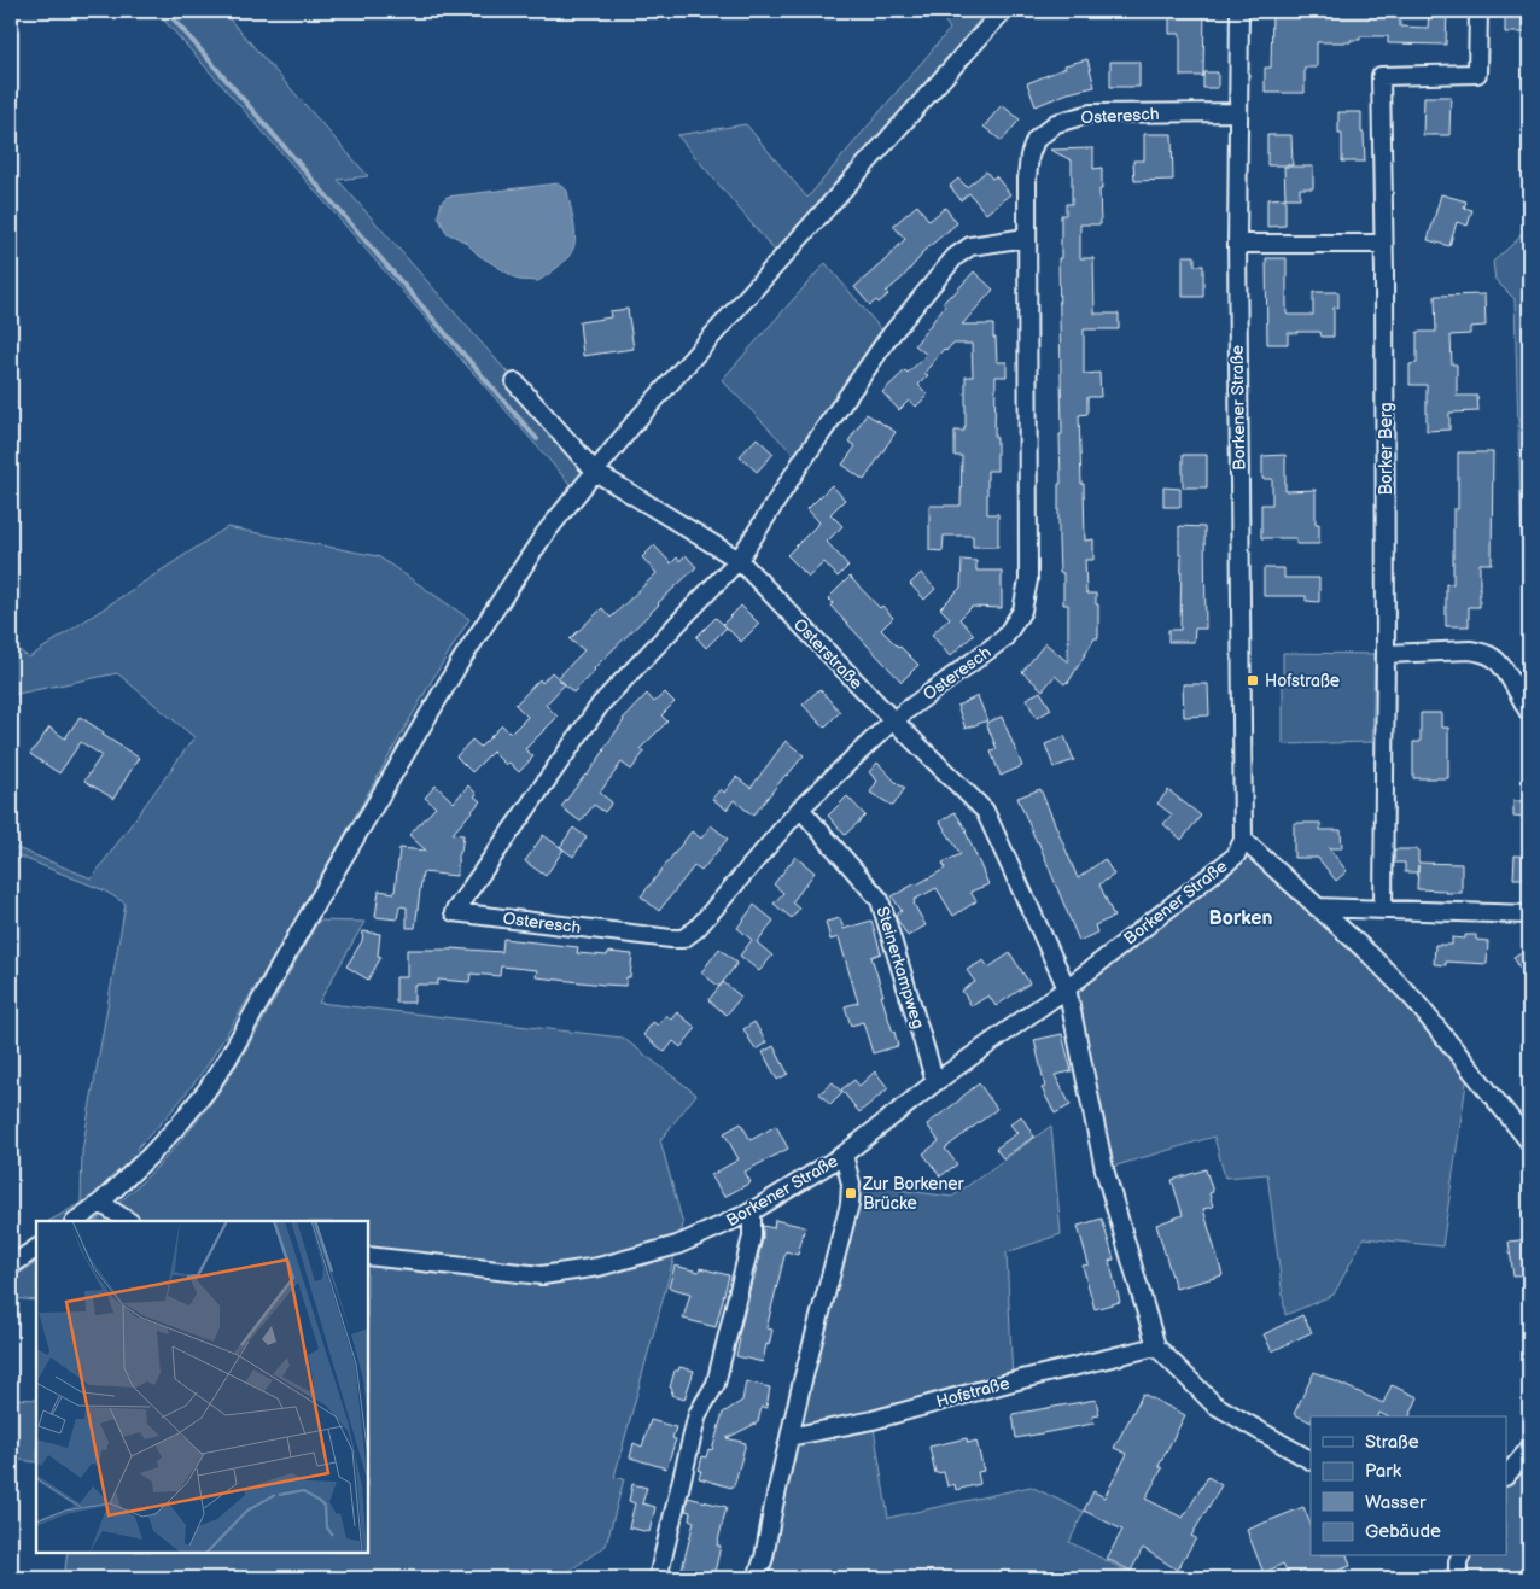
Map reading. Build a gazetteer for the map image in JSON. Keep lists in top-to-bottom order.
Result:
{
  "streets": {
    "street": [
      "Osteresch",
      "Borkener Straße",
      "Borker Berg",
      "Osterstraße",
      "Steinerkampweg",
      "Hofstraße"
    ]
  },
  "crossings": [
    ["Osteresch", "Borkener Straße"],
    ["Osteresch", "Osterstraße"],
    ["Osteresch", "Steinerkampweg"],
    ["Borkener Straße", "Osterstraße"],
    ["Borkener Straße", "Steinerkampweg"]
  ],
  "districts": ["Borken"],
  "places": {
    "transit": ["Hofstraße", "Zur Borkener Brücke"]
  },
  "legend": [
    "Straße",
    "Park",
    "Wasser",
    "Gebäude"
  ]
}
